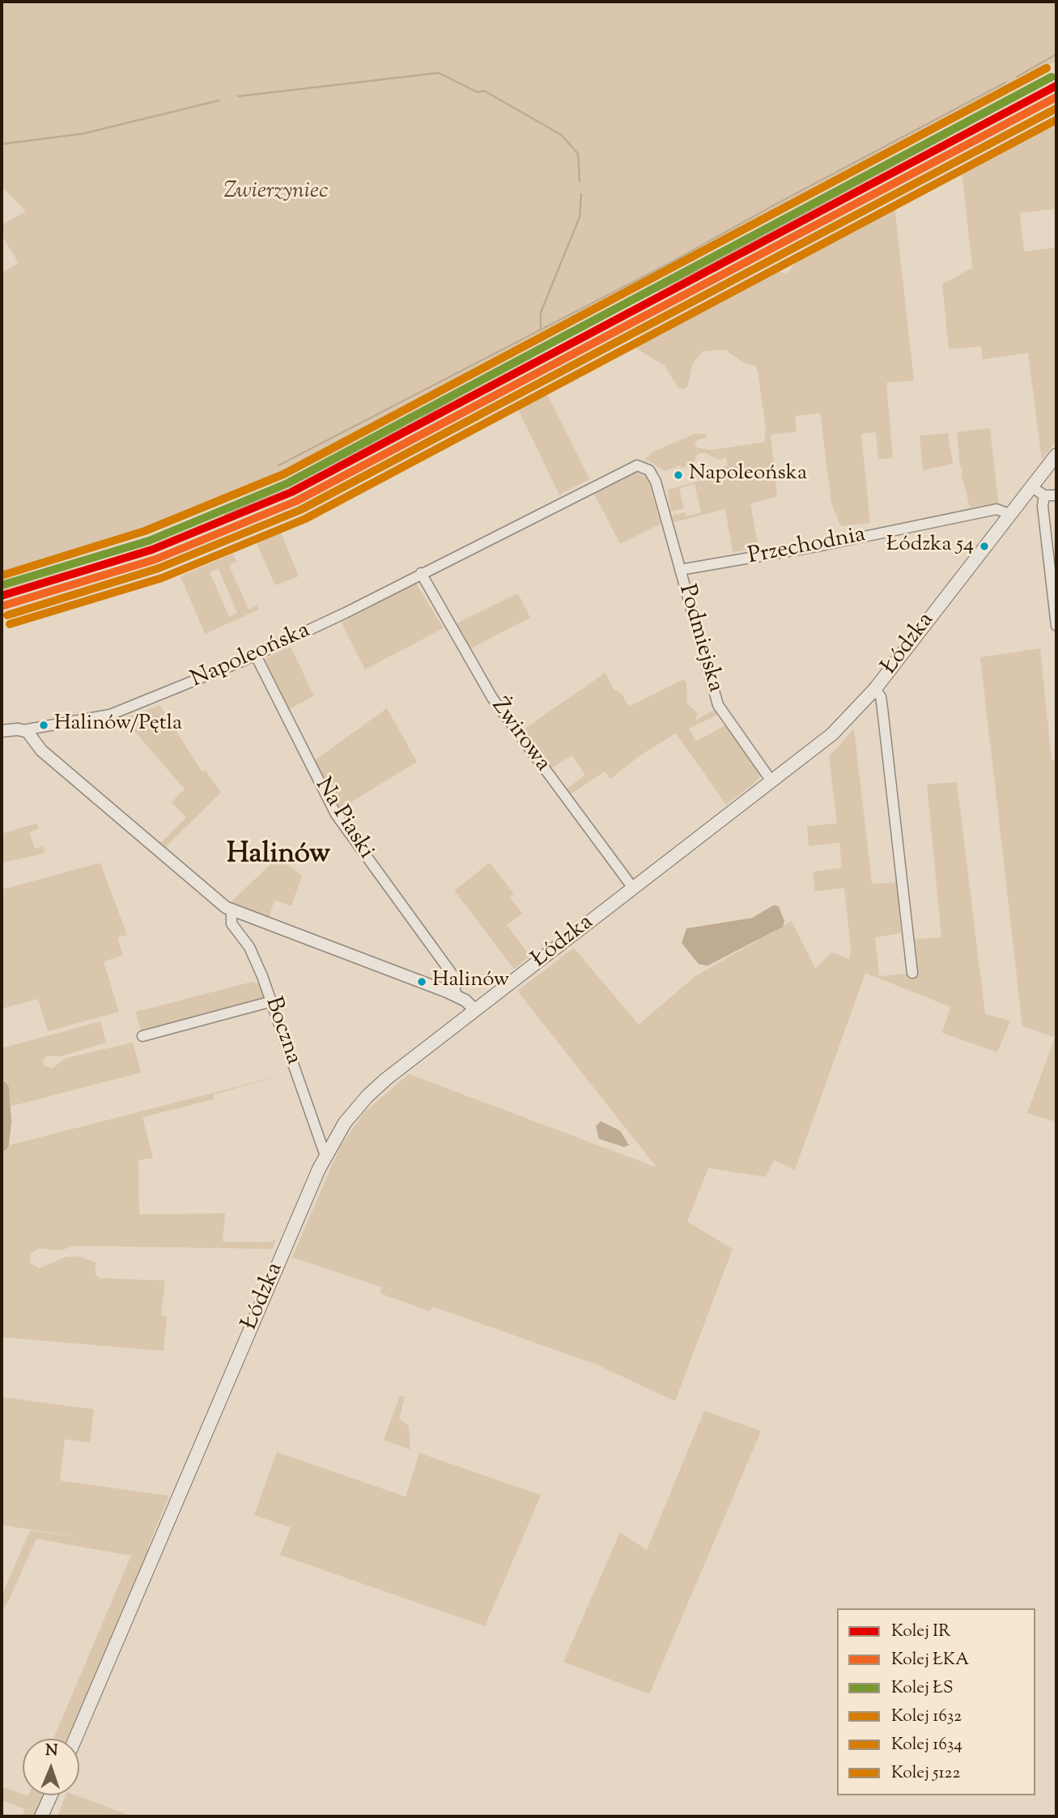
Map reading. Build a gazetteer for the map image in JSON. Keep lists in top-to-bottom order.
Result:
{
  "streets": {
    "main road": ["Łódzka"],
    "street": [
      "Przechodnia",
      "Podmiejska",
      "Napoleońska",
      "Żwirowa",
      "Na Piaski",
      "Boczna"
    ]
  },
  "crossings": [
    ["Przechodnia", "Podmiejska"],
    ["Przechodnia", "Łódzka"],
    ["Podmiejska", "Łódzka"],
    ["Podmiejska", "Napoleońska"],
    ["Łódzka", "Żwirowa"],
    ["Łódzka", "Boczna"],
    ["Napoleońska", "Żwirowa"],
    ["Napoleońska", "Na Piaski"]
  ],
  "districts": ["Halinów"],
  "parks": ["Zwierzyniec"],
  "places": [
    "Napoleońska",
    "Łódzka 54",
    "Halinów/Pętla",
    "Halinów"
  ],
  "lines": [
    "rail line 1634",
    "rail line ŁS",
    "rail line IR",
    "rail line ŁKA",
    "rail line 1632",
    "rail line 5122"
  ],
  "legend": [
    "Kolej IR",
    "Kolej ŁKA",
    "Kolej ŁS",
    "Kolej 1632",
    "Kolej 1634",
    "Kolej 5122"
  ],
  "north": "top"
}
